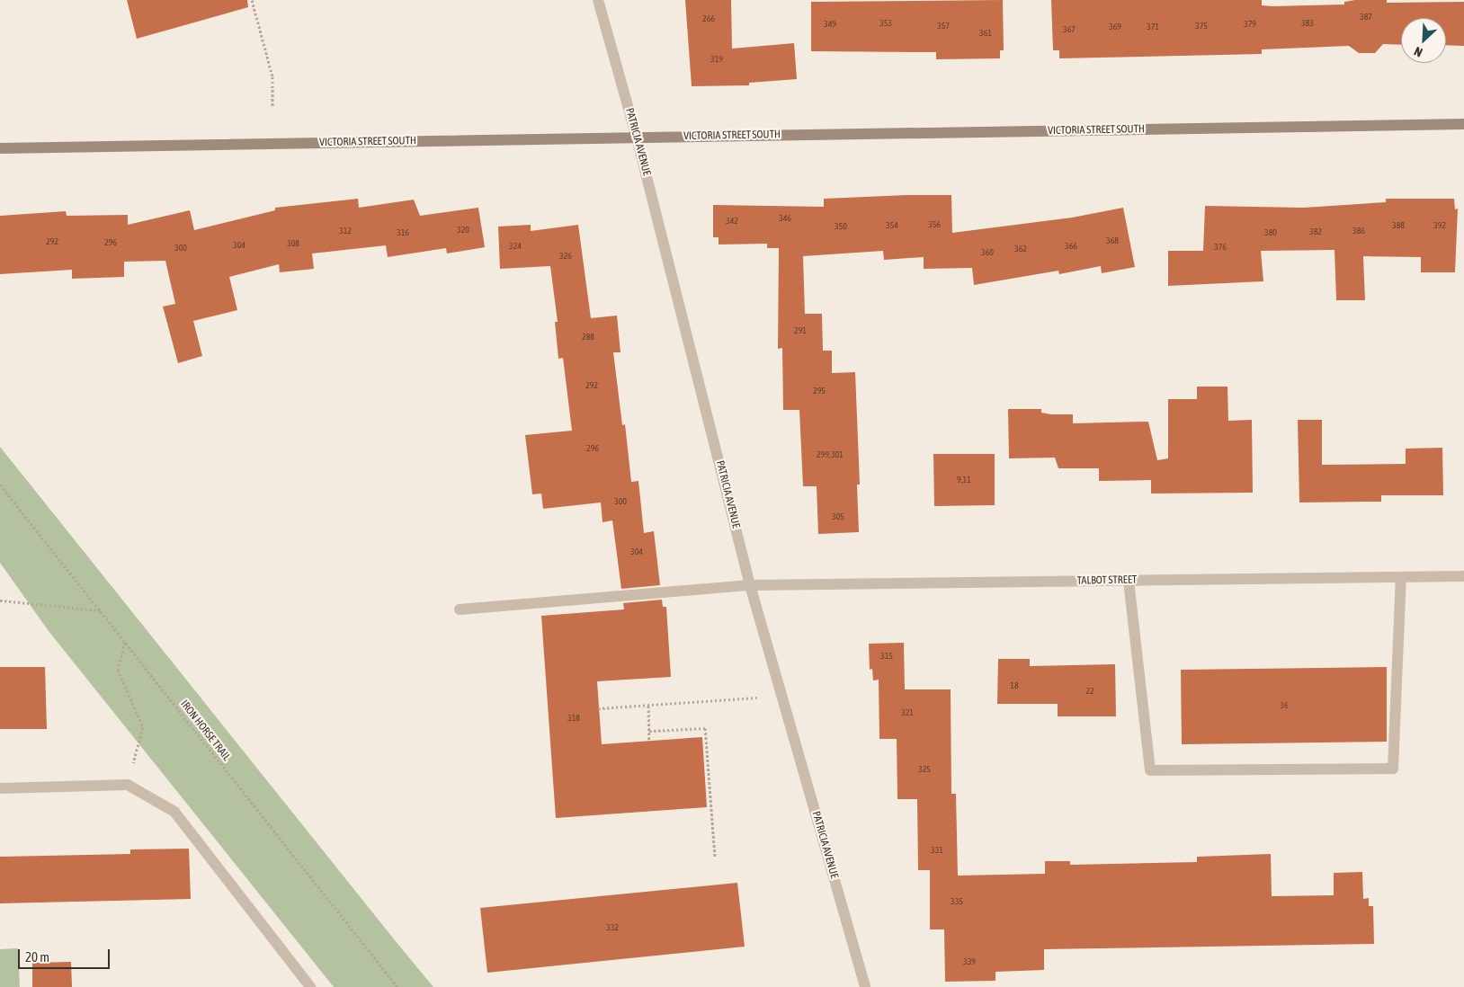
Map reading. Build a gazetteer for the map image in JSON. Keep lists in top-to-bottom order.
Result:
{
  "streets": {
    "main road": ["VICTORIA STREET SOUTH"],
    "street": ["PATRICIA AVENUE", "TALBOT STREET"],
    "path": ["IRON HORSE TRAIL"]
  },
  "crossings": [
    ["VICTORIA STREET SOUTH", "PATRICIA AVENUE"],
    ["PATRICIA AVENUE", "TALBOT STREET"]
  ],
  "house_numbers": [
    "387",
    "266",
    "353",
    "383",
    "349",
    "379",
    "357",
    "375",
    "369",
    "371",
    "367",
    "361",
    "319",
    "346",
    "342",
    "356",
    "354",
    "388",
    "392",
    "350",
    "320",
    "312",
    "386",
    "382",
    "316",
    "380",
    "368",
    "292",
    "296",
    "308",
    "304",
    "324",
    "366",
    "376",
    "300",
    "362",
    "360",
    "326",
    "291",
    "288",
    "292",
    "295",
    "296",
    "299,301",
    "9,11",
    "300",
    "305",
    "304",
    "315",
    "18",
    "22",
    "36",
    "321",
    "318",
    "325",
    "331",
    "335",
    "332",
    "339"
  ],
  "scale_bar": "20 m",
  "north": "bottom left"
}
